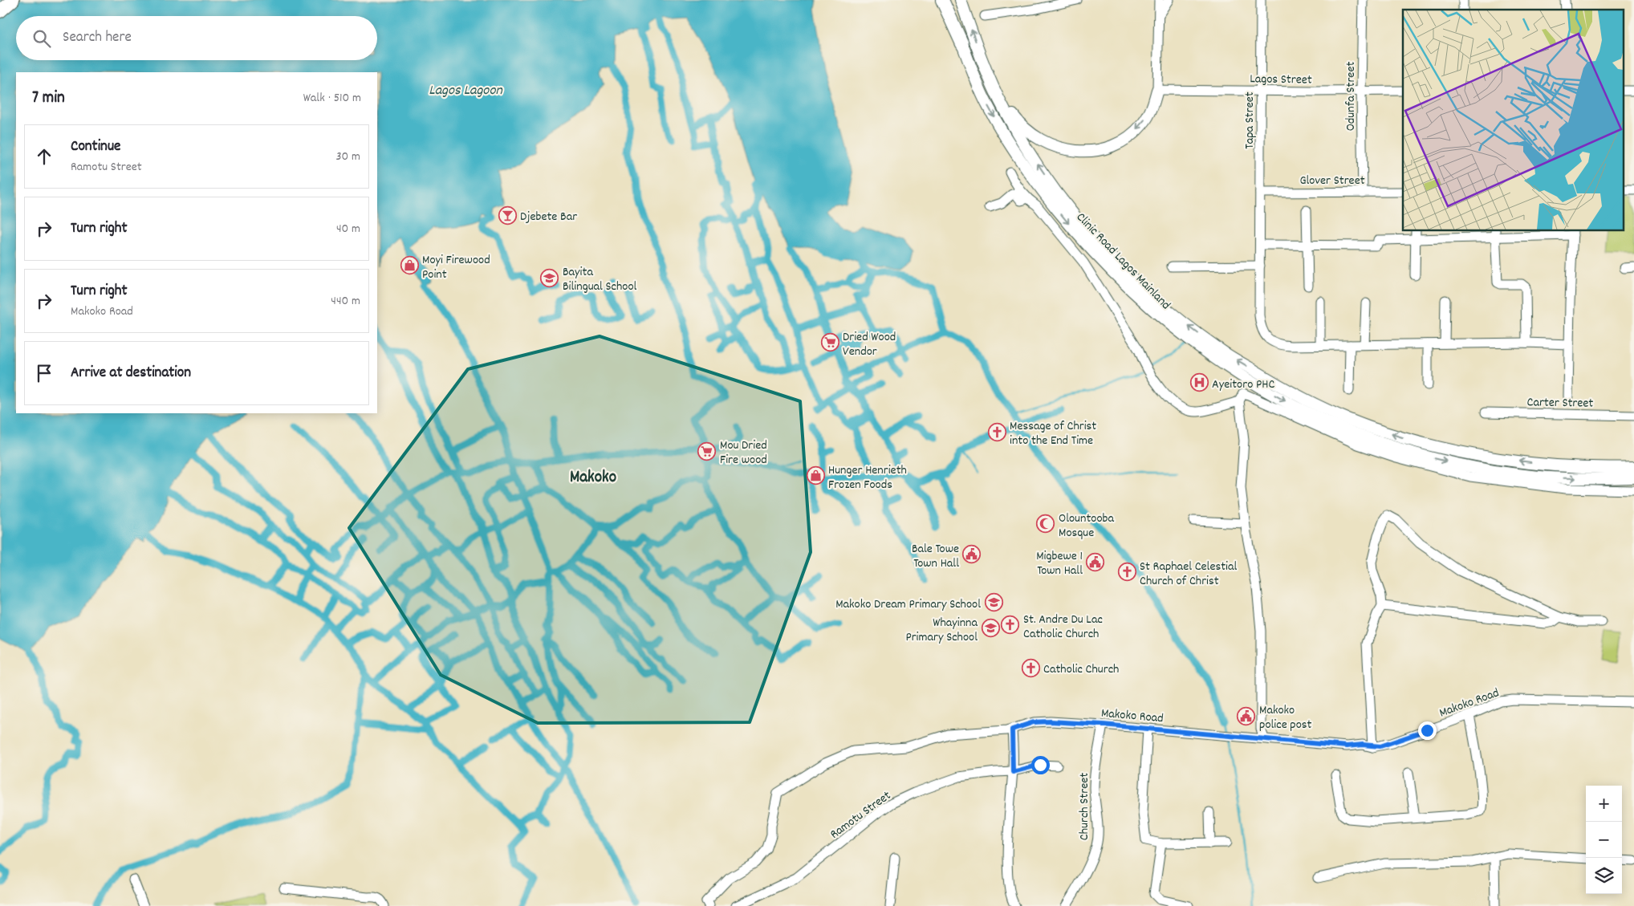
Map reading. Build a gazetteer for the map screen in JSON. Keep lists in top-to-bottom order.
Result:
{
  "streets": {
    "main road": ["Clinic Road Lagos Mainland"],
    "street": [
      "Lagos Street",
      "Odunfa Street",
      "Tapa Street",
      "Glover Street",
      "Carter Street",
      "Makoko Road",
      "Church Street",
      "Ramotu Street"
    ]
  },
  "crossings": [
    ["Lagos Street", "Odunfa Street"],
    ["Lagos Street", "Tapa Street"],
    ["Odunfa Street", "Glover Street"],
    ["Tapa Street", "Glover Street"],
    ["Makoko Road", "Church Street"]
  ],
  "districts": ["Makoko"],
  "water": ["Lagos Lagoon"],
  "places": {
    "bar": ["Djebete Bar"],
    "shop": ["Moyi Firewood Point", "Hunger Henrieth Frozen Foods"],
    "school or university": ["Bayita Bilingual School", "Makoko Dream Primary School", "Whayinna Primary School"],
    "supermarket": ["Dried Wood Vendor", "Mou Dried Fire wood"],
    "hospital": ["Ayeitoro PHC"],
    "church": [
      "Message of Christ into the End Time",
      "St Raphael Celestial Church of Christ",
      "St. Andre Du Lac Catholic Church",
      "Catholic Church"
    ],
    "mosque": ["Olountooba Mosque"],
    "public building": ["Bale Towe Town Hall", "Migbewe 1 Town Hall", "Makoko police post"]
  },
  "page": {
    "search": "Search here",
    "heading": ["7 min", "Walk · 510 m"],
    "list": [
      ["Continue", "Ramotu Street", "30 m"],
      ["Turn right", "40 m"],
      ["Turn right", "Makoko Road", "440 m"],
      "Arrive at destination"
    ],
    "map_buttons": ["+", "−"]
  }
}
